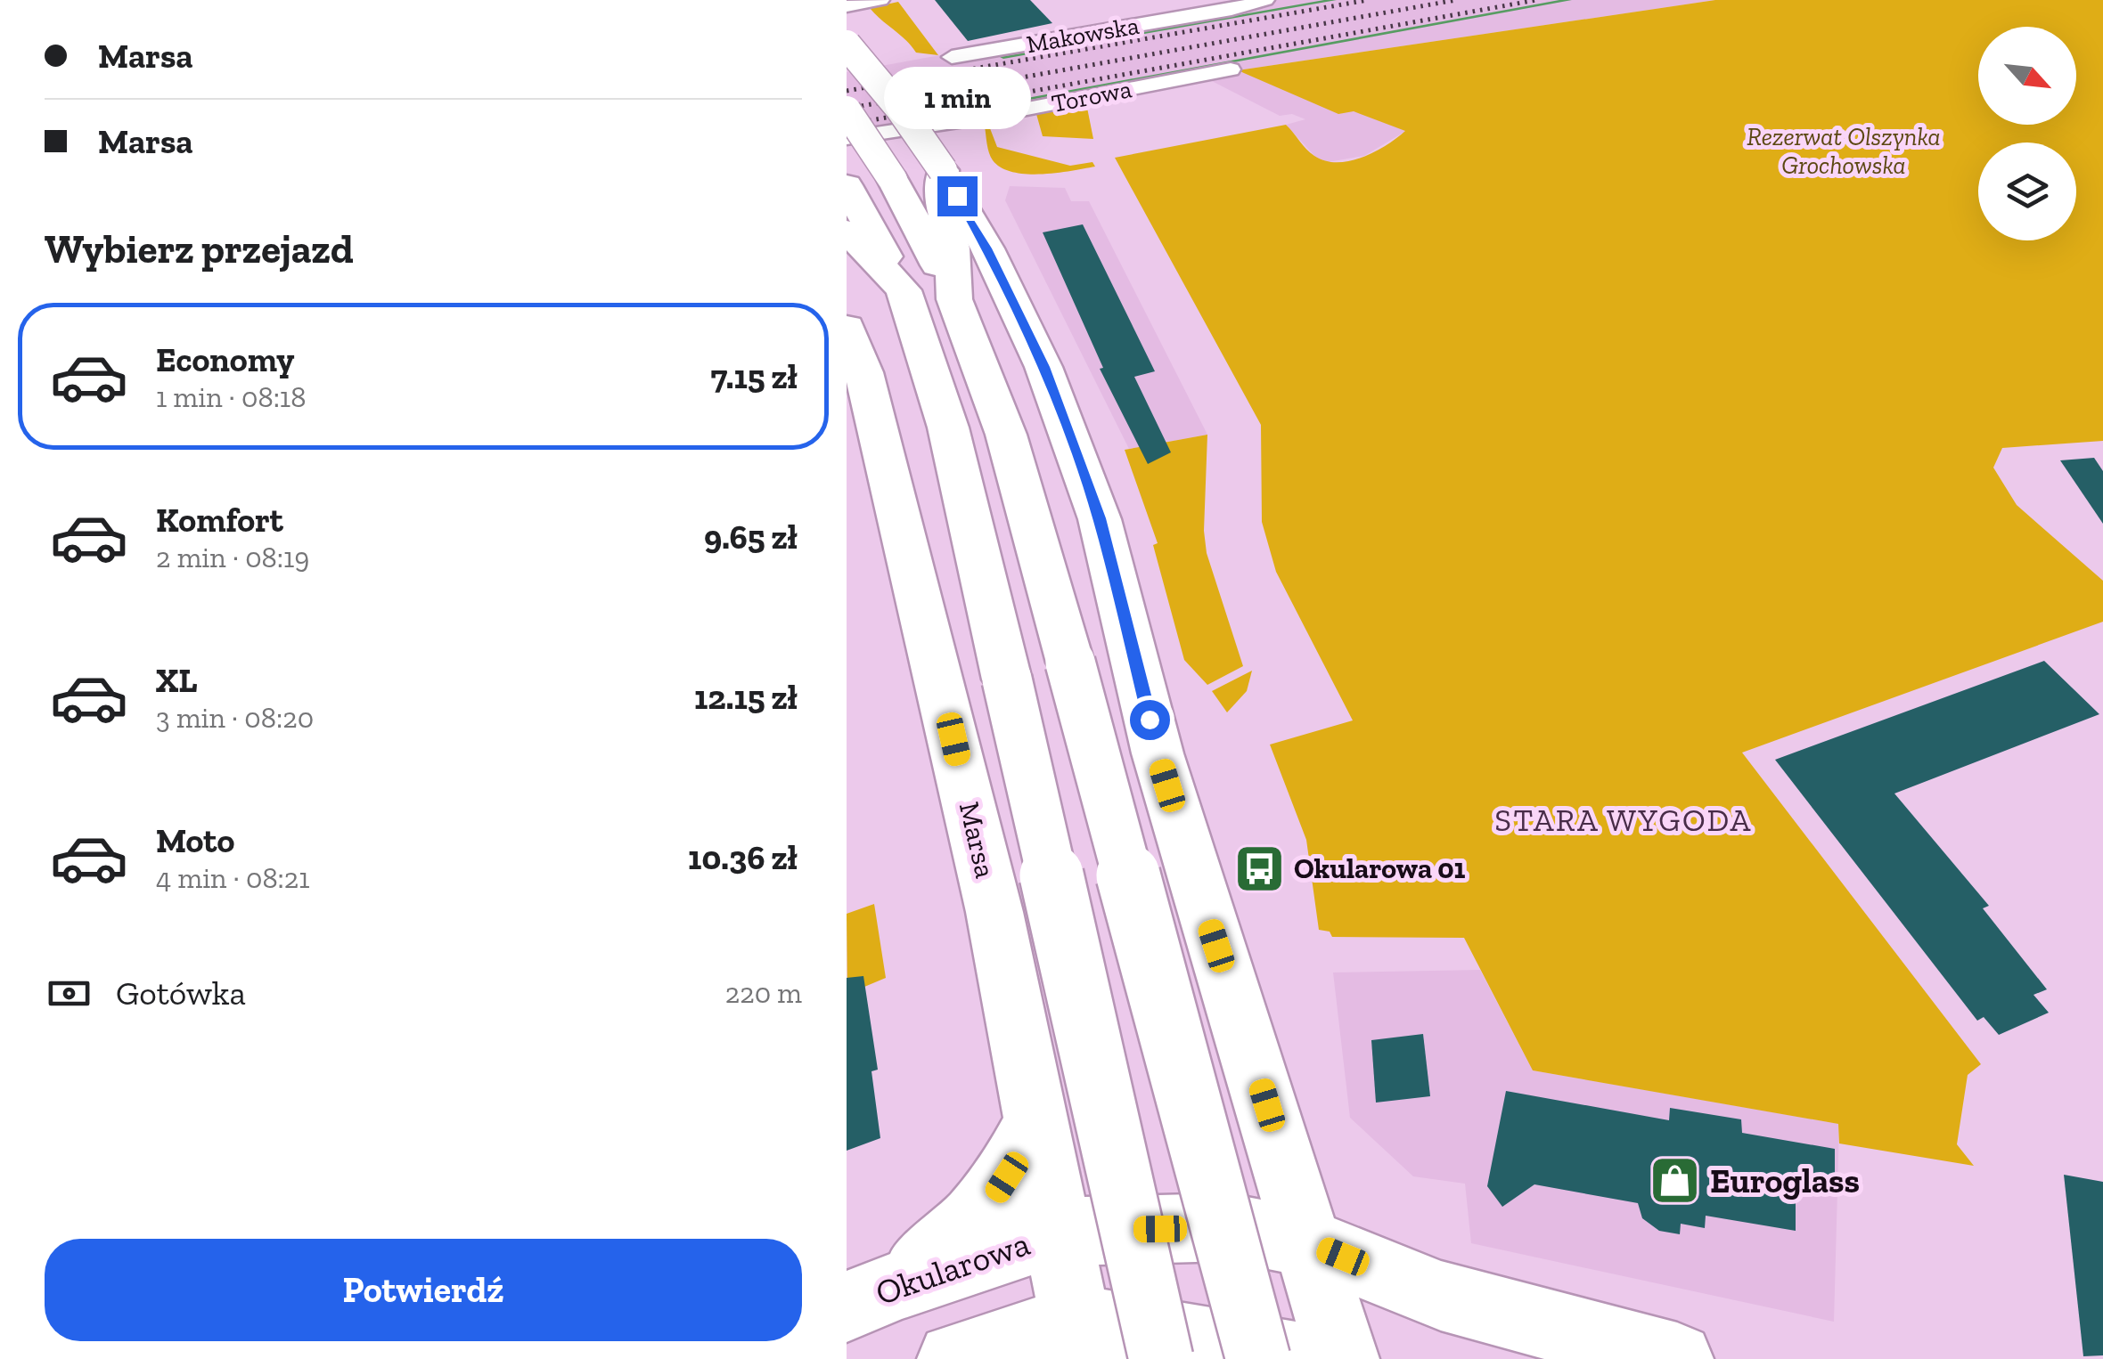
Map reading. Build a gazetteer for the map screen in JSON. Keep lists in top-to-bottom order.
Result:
{
  "streets": {
    "main road": ["Marsa", "Okularowa"],
    "street": ["Makowska", "Torowa"]
  },
  "crossings": [
    ["Marsa", "Okularowa"]
  ],
  "districts": ["STARA WYGODA"],
  "parks": ["Rezerwat Olszynka Grochowska"],
  "places": {
    "bus stop": ["Okularowa 01"],
    "shop": ["Euroglass"]
  },
  "north": "bottom right",
  "page": {
    "banner": ["Marsa", "Marsa"],
    "bubble": "1 min",
    "heading": "Wybierz przejazd",
    "list": [
      {
        "name": "Economy",
        "note": "1 min · 08:18",
        "value": "7.15 zł"
      },
      {
        "name": "Komfort",
        "note": "2 min · 08:19",
        "value": "9.65 zł"
      },
      {
        "name": "XL",
        "note": "3 min · 08:20",
        "value": "12.15 zł"
      },
      {
        "name": "Moto",
        "note": "4 min · 08:21",
        "value": "10.36 zł"
      }
    ],
    "pay": ["Gotówka", "220 m"],
    "buttons": "Potwierdź"
  }
}
